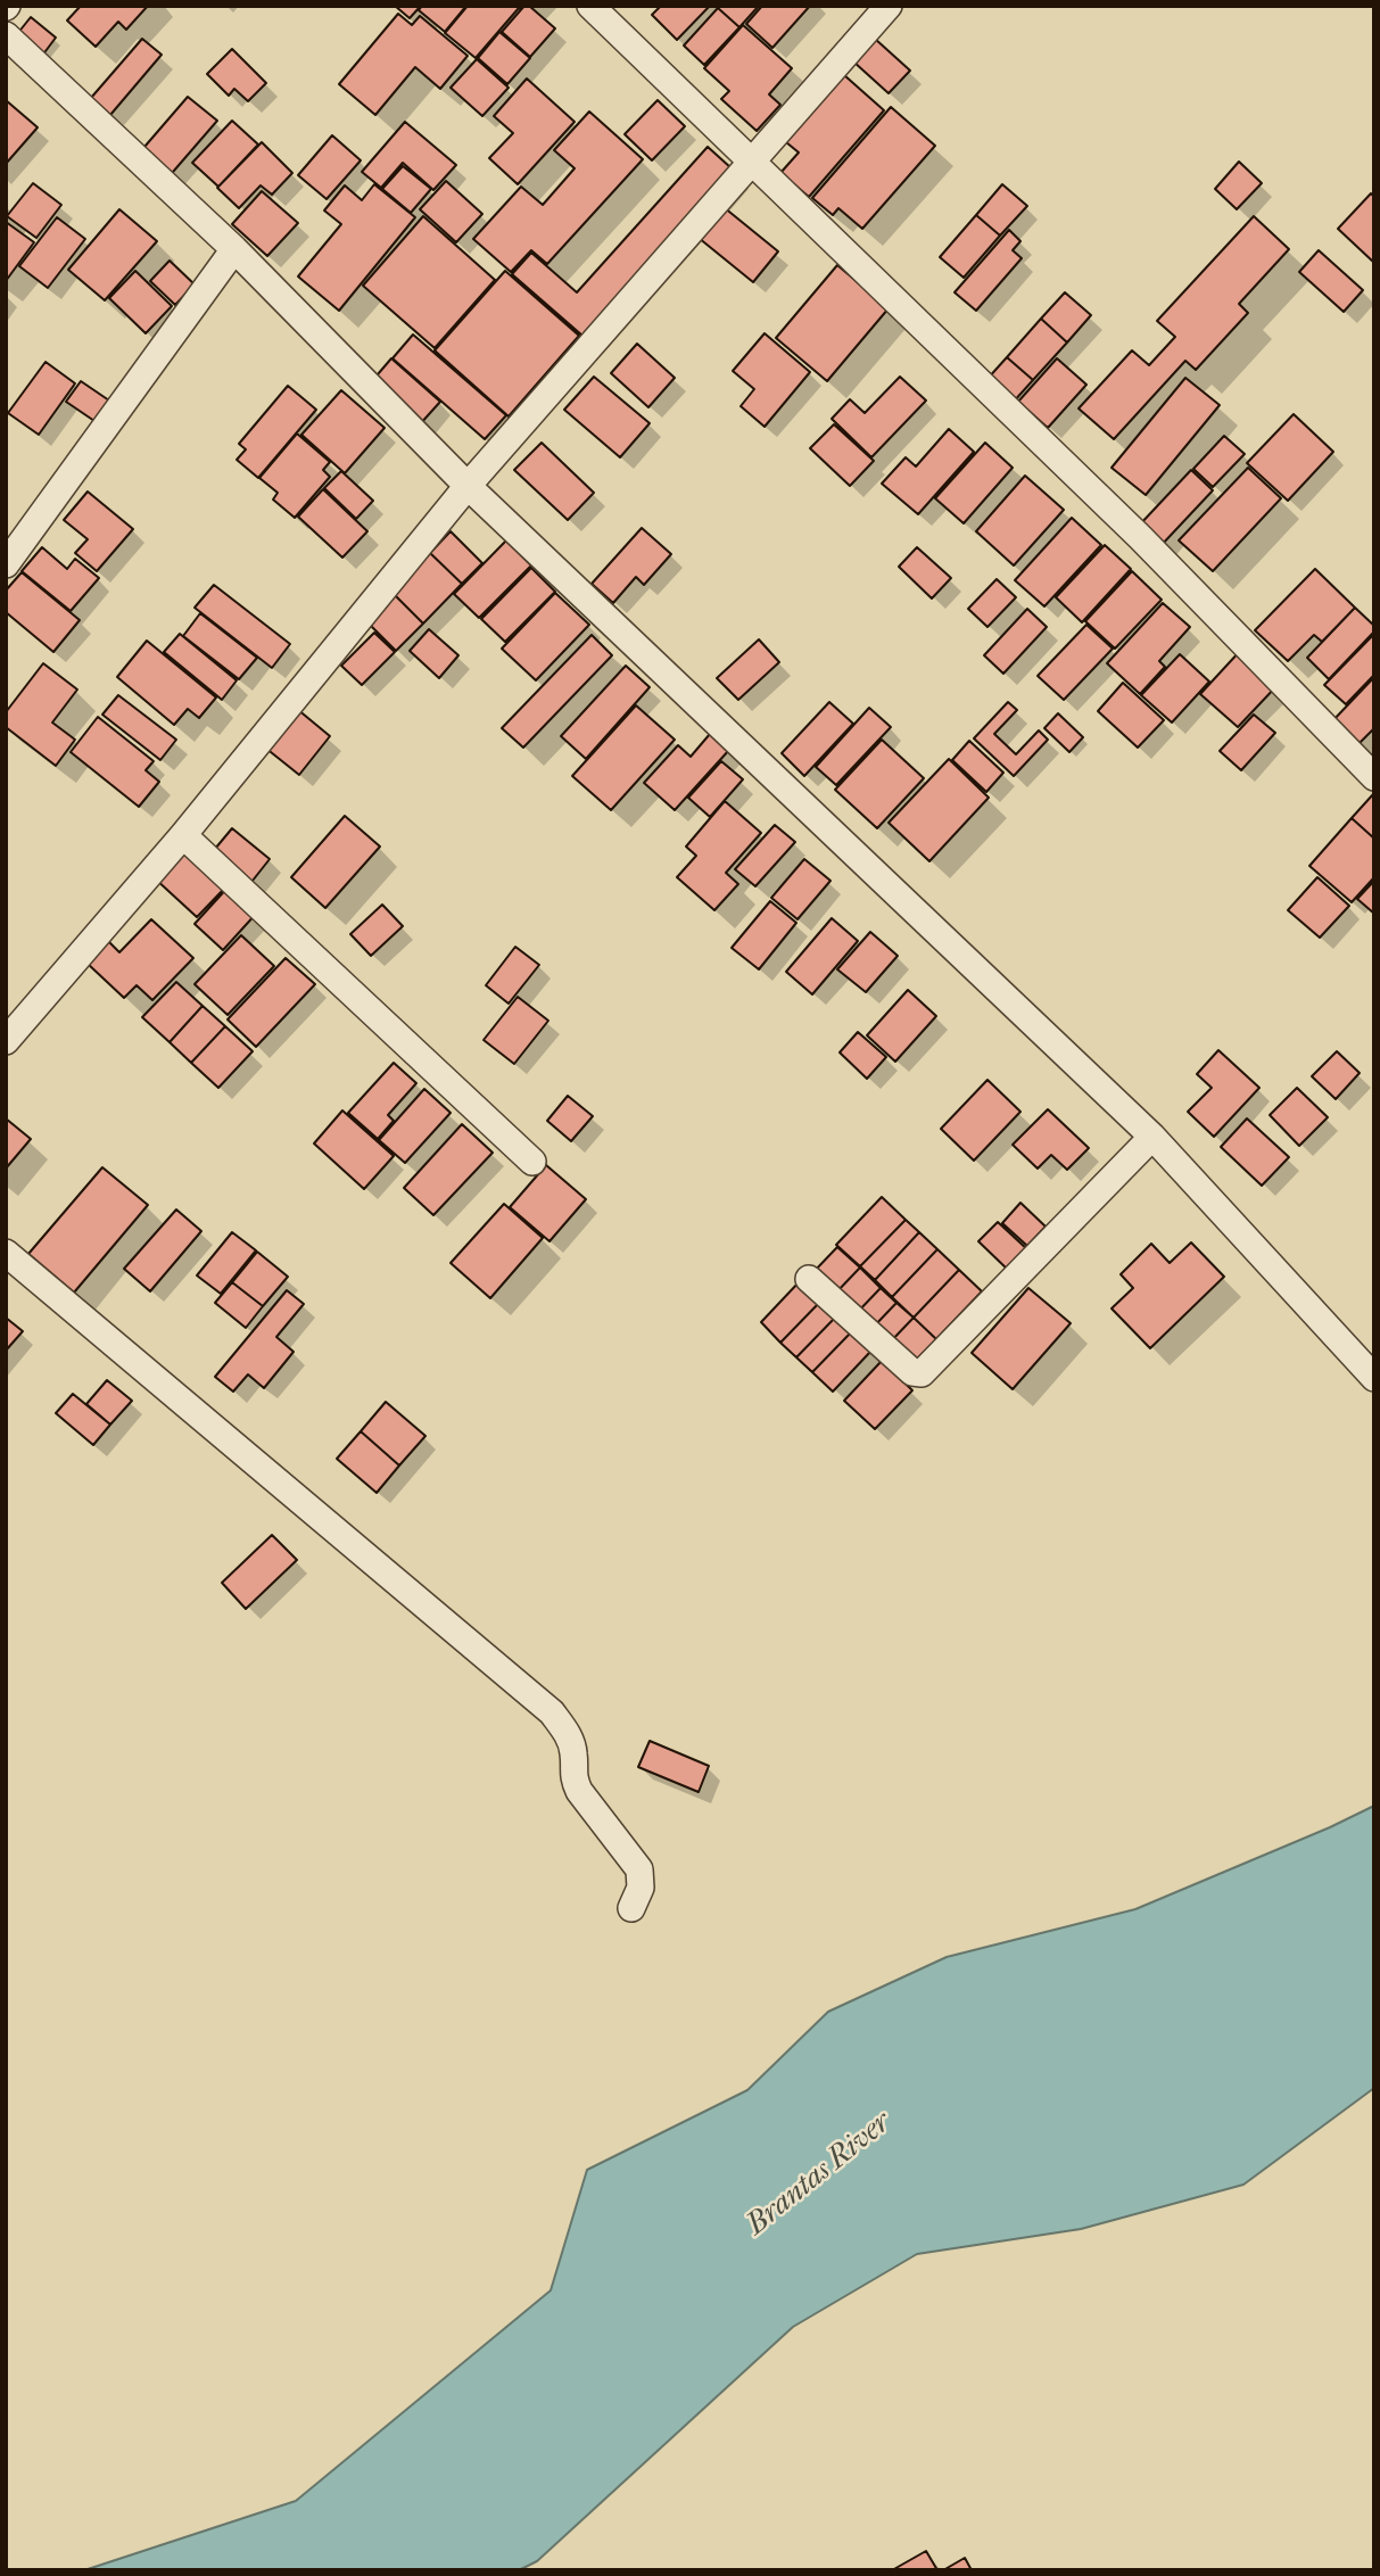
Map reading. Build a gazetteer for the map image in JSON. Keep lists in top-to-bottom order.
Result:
{
  "water": ["Brantas River"]
}
